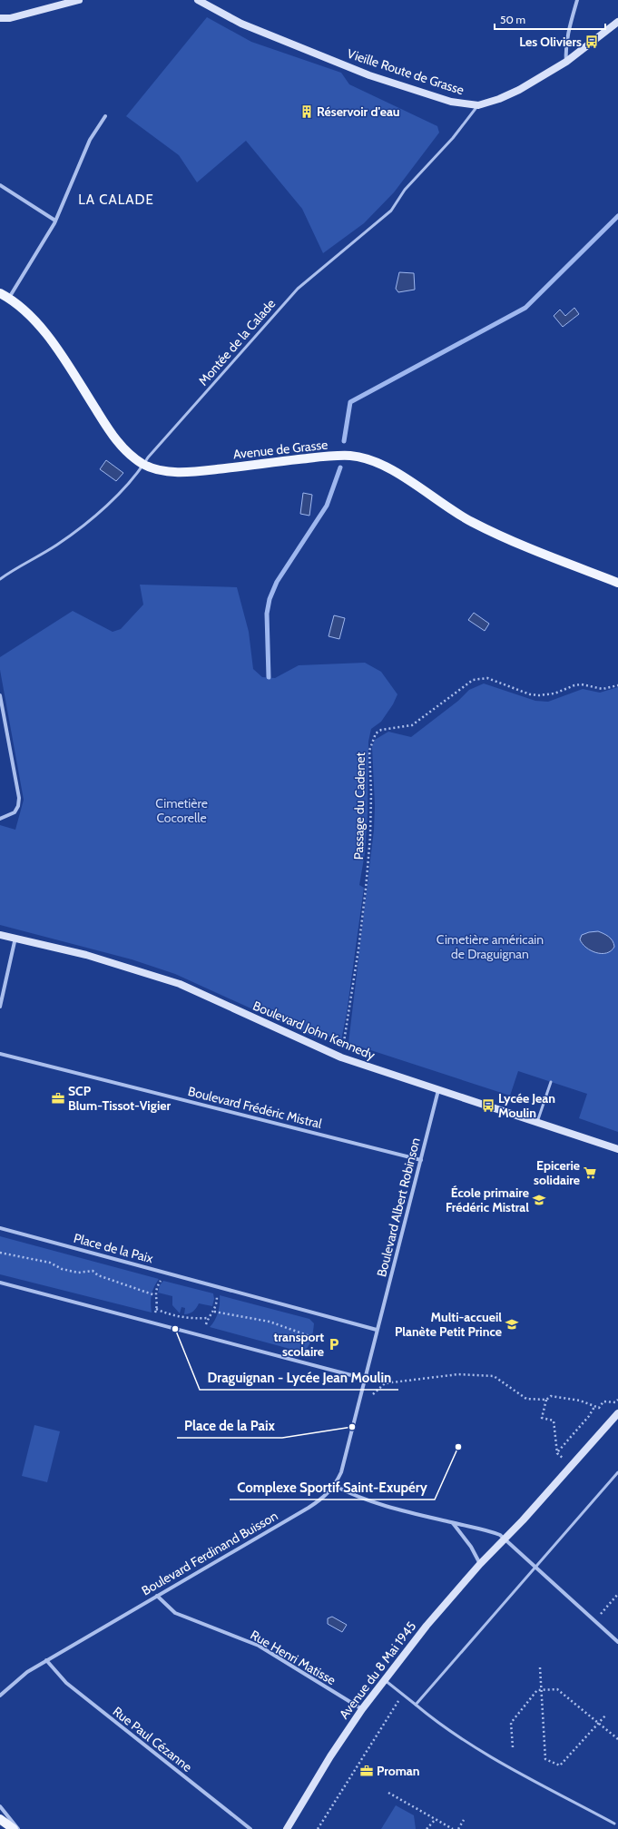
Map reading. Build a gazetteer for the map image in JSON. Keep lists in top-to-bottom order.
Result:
{
  "streets": {
    "main road": ["Avenue de Grasse"],
    "street": [
      "Vieille Route de Grasse",
      "Boulevard John Kennedy",
      "Boulevard Frédéric Mistral",
      "Boulevard Albert Robinson",
      "Place de la Paix",
      "Boulevard Ferdinand Buisson",
      "Rue Henri Matisse",
      "Avenue du 8 Mai 1945",
      "Rue Paul Cézanne"
    ],
    "lane": ["Montée de la Calade"],
    "path": ["Passage du Cadenet"]
  },
  "crossings": [
    ["Vieille Route de Grasse", "Montée de la Calade"],
    ["Montée de la Calade", "Avenue de Grasse"],
    ["Passage du Cadenet", "Boulevard John Kennedy"],
    ["Boulevard John Kennedy", "Boulevard Albert Robinson"],
    ["Boulevard Frédéric Mistral", "Boulevard Albert Robinson"],
    ["Boulevard Albert Robinson", "Place de la Paix"],
    ["Boulevard Ferdinand Buisson", "Rue Henri Matisse"],
    ["Boulevard Ferdinand Buisson", "Rue Paul Cézanne"],
    ["Rue Henri Matisse", "Avenue du 8 Mai 1945"]
  ],
  "districts": ["LA CALADE"],
  "parks": ["Cimetière Cocorelle", "Cimetière américain de Draguignan"],
  "places": {
    "bus stop": ["Les Oliviers", "Lycée Jean Moulin"],
    "building": ["Réservoir d'eau"],
    "office": ["SCP Blum-Tissot-Vigier", "Proman"],
    "supermarket": ["Epicerie solidaire"],
    "school or university": ["École primaire Frédéric Mistral", "Multi-accueil Planète Petit Prince"],
    "other": ["Draguignan - Lycée Jean Moulin", "Place de la Paix", "Complexe Sportif Saint-Exupéry"],
    "parking": ["transport scolaire"]
  },
  "scale_bar": "50 m"
}
